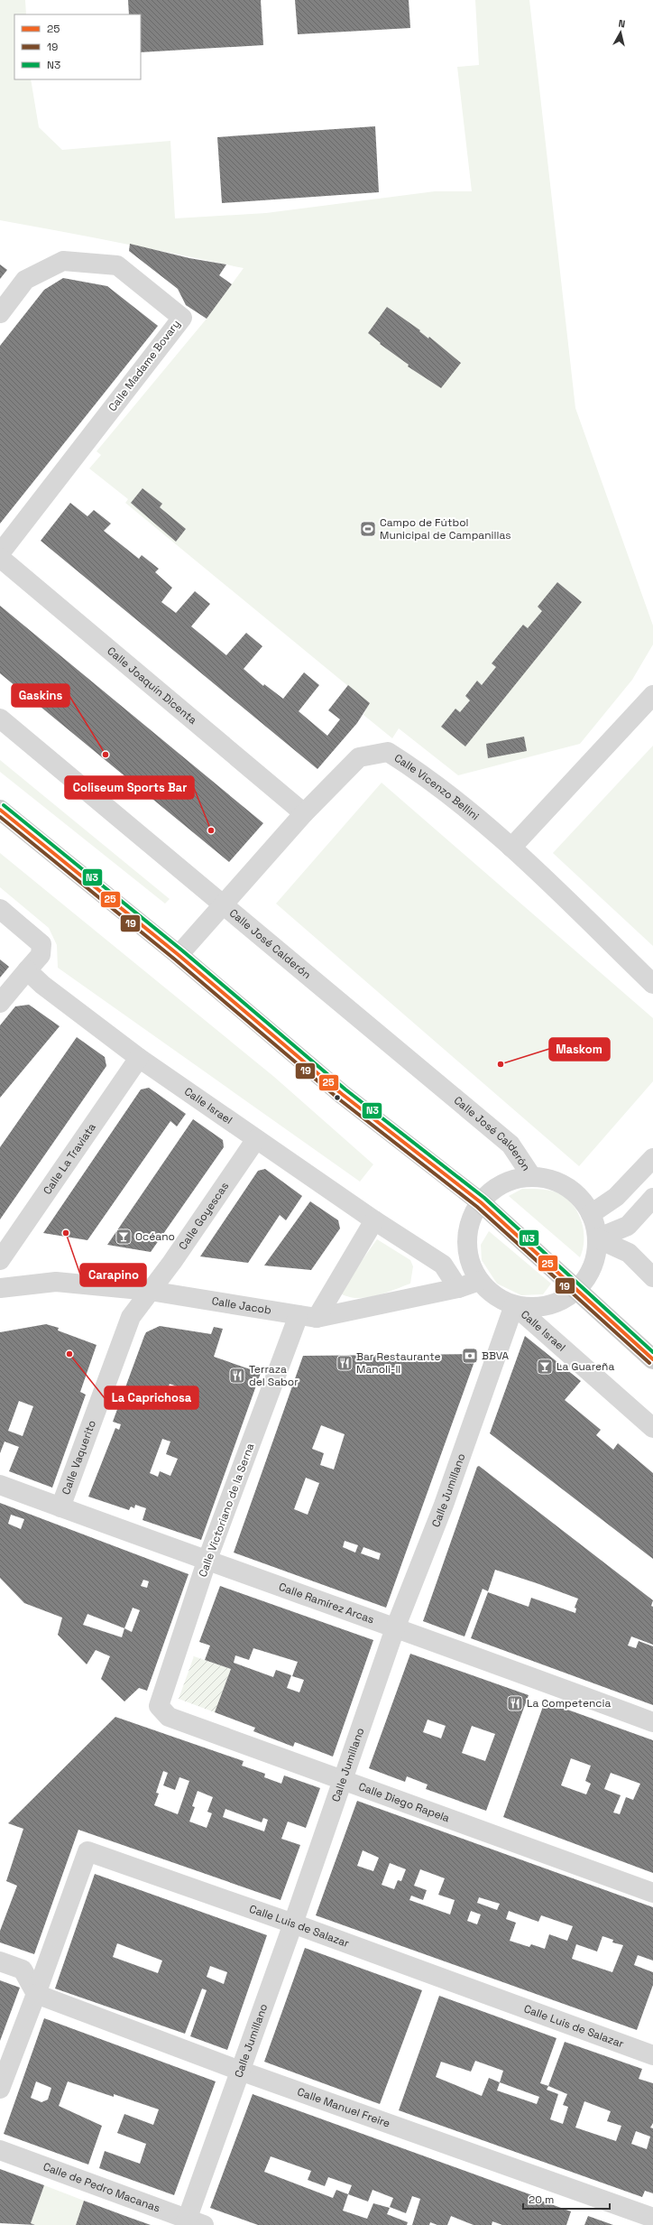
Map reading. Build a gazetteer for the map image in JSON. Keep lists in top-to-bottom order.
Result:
{
  "streets": {
    "street": [
      "Calle Madame Bovary",
      "Calle Joaquín Dicenta",
      "Calle Vicenzo Bellini",
      "Calle José Calderón",
      "Calle Israel",
      "Calle La Traviata",
      "Calle Goyescas",
      "Calle Jacob",
      "Calle Vaquerito",
      "Calle Jumillano",
      "Calle Victoriano de la Serna",
      "Calle Ramírez Arcas",
      "Calle Diego Rapela",
      "Calle Luis de Salazar",
      "Calle Manuel Freire",
      "Calle de Pedro Macanas"
    ]
  },
  "crossings": [
    ["Calle Joaquín Dicenta", "Calle Vicenzo Bellini"],
    ["Calle Vicenzo Bellini", "Calle José Calderón"],
    ["Calle Israel", "Calle La Traviata"],
    ["Calle Israel", "Calle Goyescas"],
    ["Calle Israel", "Calle Jacob"],
    ["Calle Israel", "Calle Jumillano"],
    ["Calle Israel", "Calle Victoriano de la Serna"],
    ["Calle Goyescas", "Calle Jacob"],
    ["Calle Goyescas", "Calle Vaquerito"],
    ["Calle Jacob", "Calle Vaquerito"],
    ["Calle Jacob", "Calle Victoriano de la Serna"],
    ["Calle Vaquerito", "Calle Ramírez Arcas"],
    ["Calle Jumillano", "Calle Ramírez Arcas"],
    ["Calle Jumillano", "Calle Diego Rapela"],
    ["Calle Jumillano", "Calle Luis de Salazar"],
    ["Calle Jumillano", "Calle Manuel Freire"],
    ["Calle Jumillano", "Calle de Pedro Macanas"],
    ["Calle Victoriano de la Serna", "Calle Ramírez Arcas"],
    ["Calle Victoriano de la Serna", "Calle Diego Rapela"],
    ["Calle Luis de Salazar", "Calle Manuel Freire"]
  ],
  "places": {
    "sports": ["Campo de Fútbol Municipal de Campanillas"],
    "other": [
      "Gaskins",
      "Coliseum Sports Bar",
      "Maskom",
      "Carapino",
      "La Caprichosa"
    ],
    "bar": ["Océano", "La Guareña"],
    "bank": ["BBVA"],
    "restaurant": ["Bar Restaurante Manoli-II", "Terraza del Sabor", "La Competencia"]
  },
  "lines": ["transit line N3", "transit line 25", "transit line 19"],
  "legend": ["25", "19", "N3"],
  "scale_bar": "20 m",
  "north": "top"
}
